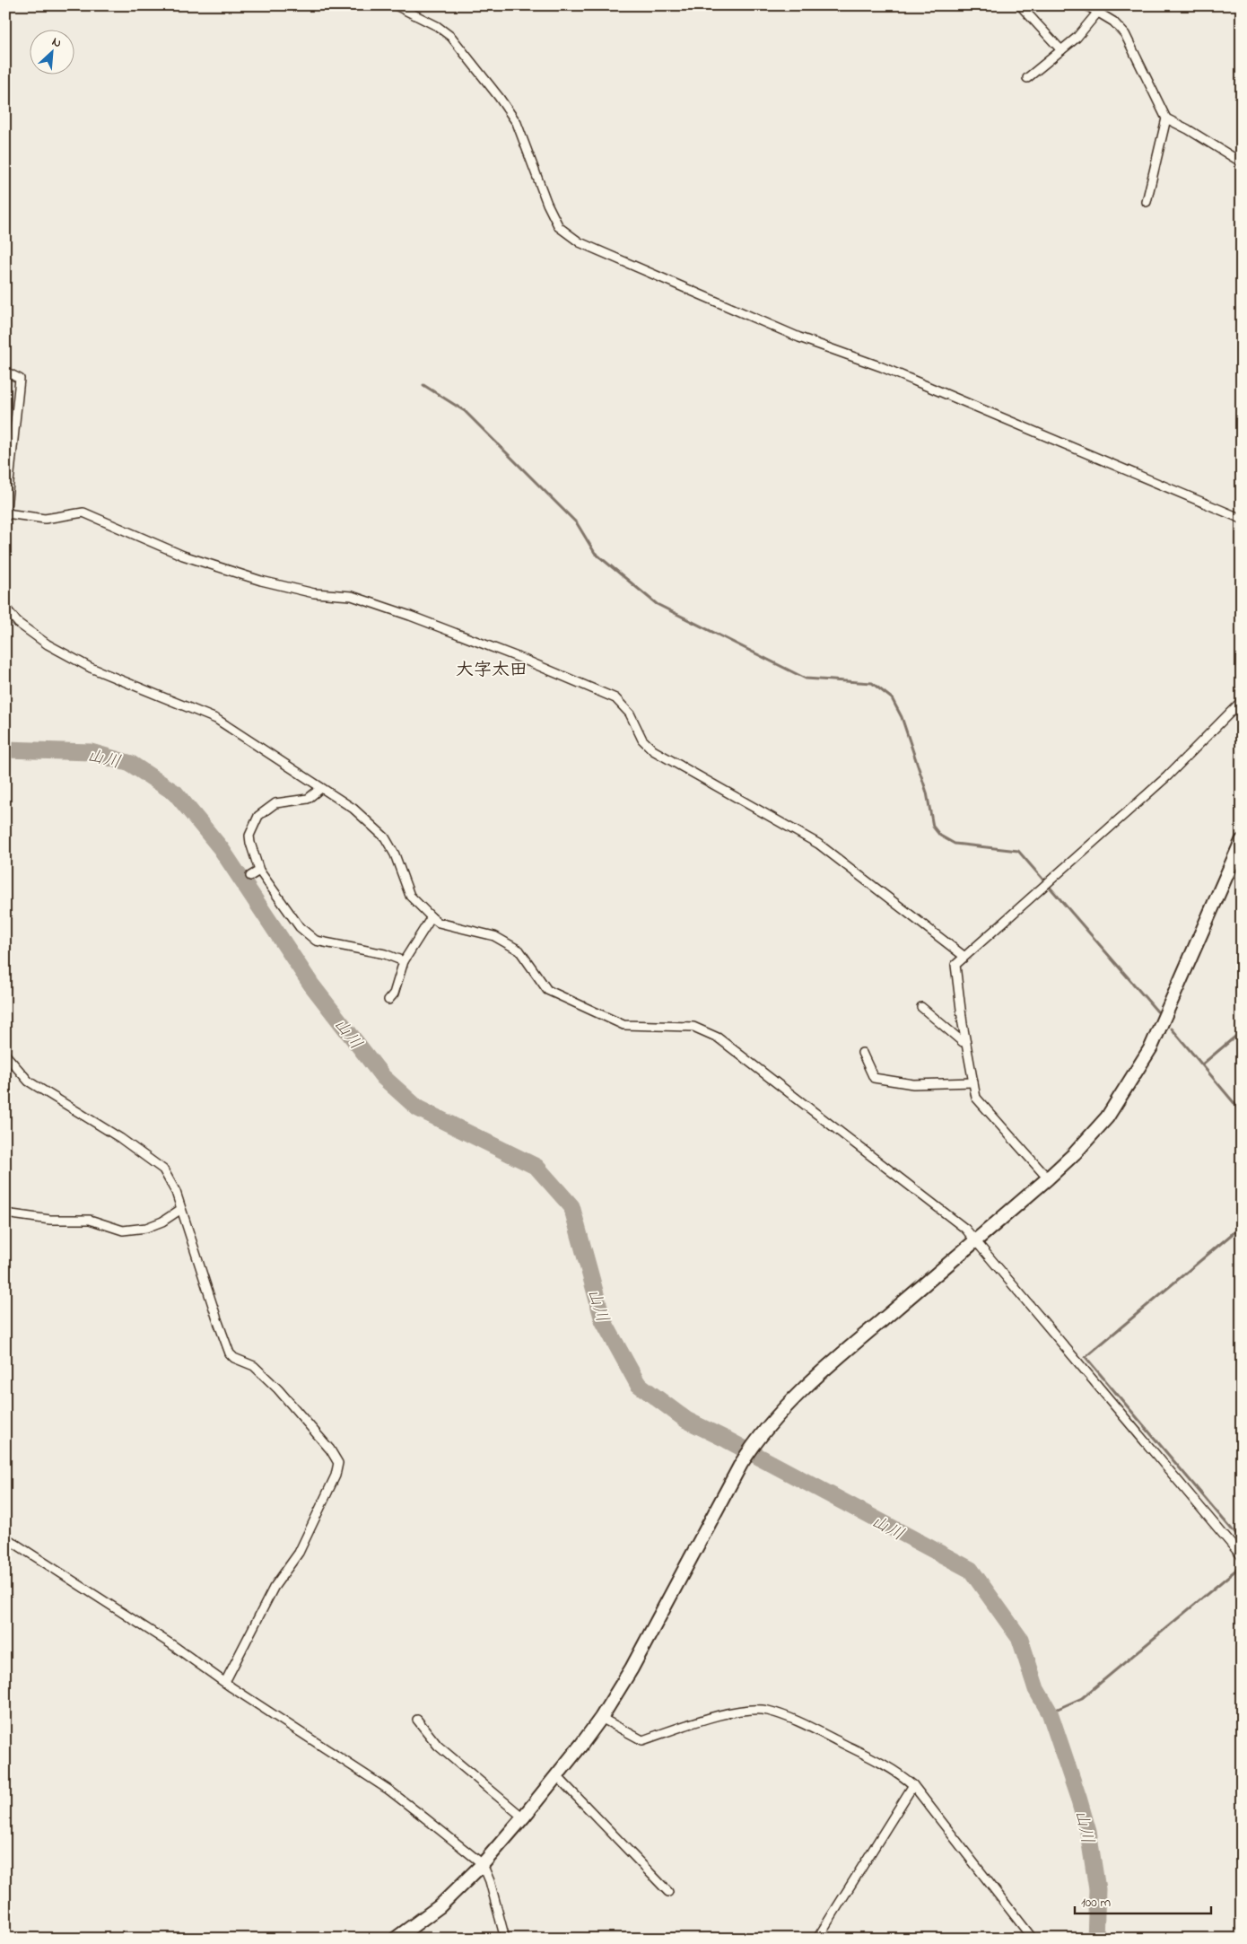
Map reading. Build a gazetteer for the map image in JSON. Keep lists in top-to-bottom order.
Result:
{
  "districts": ["大字太田"],
  "water": ["山川"],
  "scale_bar": "100 m",
  "north": "top right"
}
